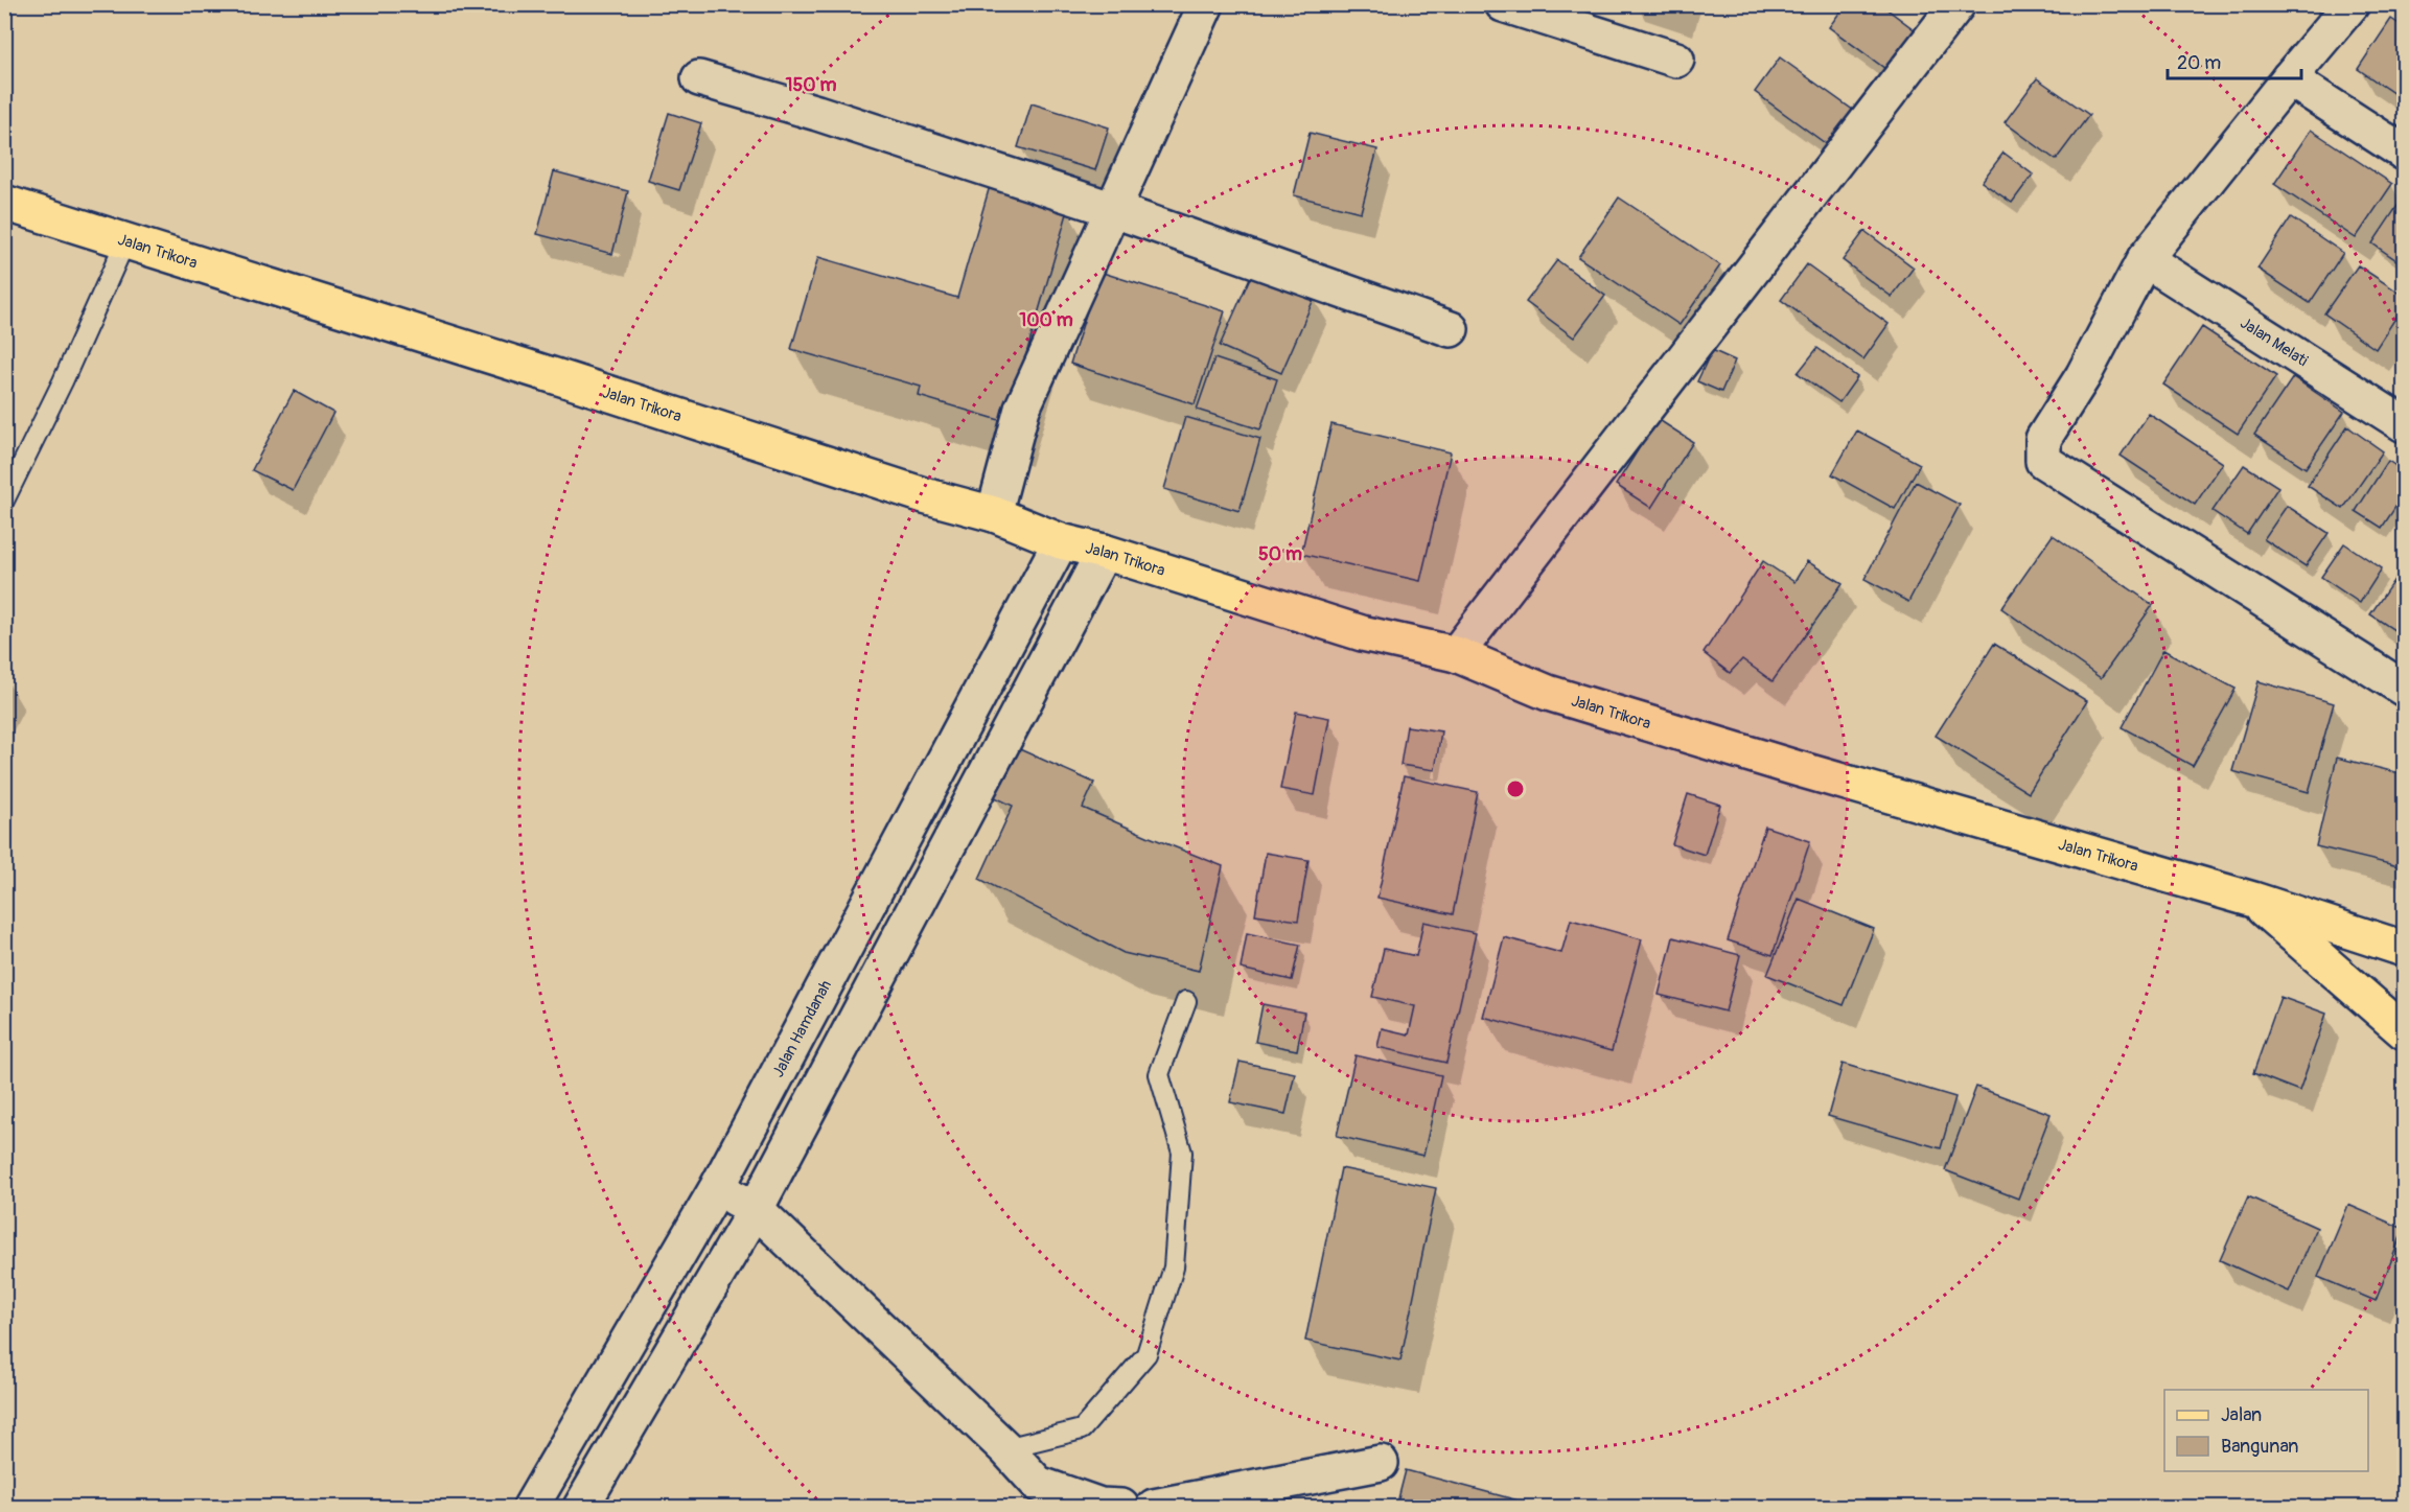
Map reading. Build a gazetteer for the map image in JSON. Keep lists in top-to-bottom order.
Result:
{
  "streets": {
    "main road": ["Jalan Trikora"],
    "street": ["Jalan Melati", "Jalan Hamdanah"]
  },
  "crossings": [
    ["Jalan Trikora", "Jalan Hamdanah"]
  ],
  "legend": ["Jalan", "Bangunan"],
  "scale_bar": "20 m",
  "rings": ["150 m", "100 m", "50 m"]
}
